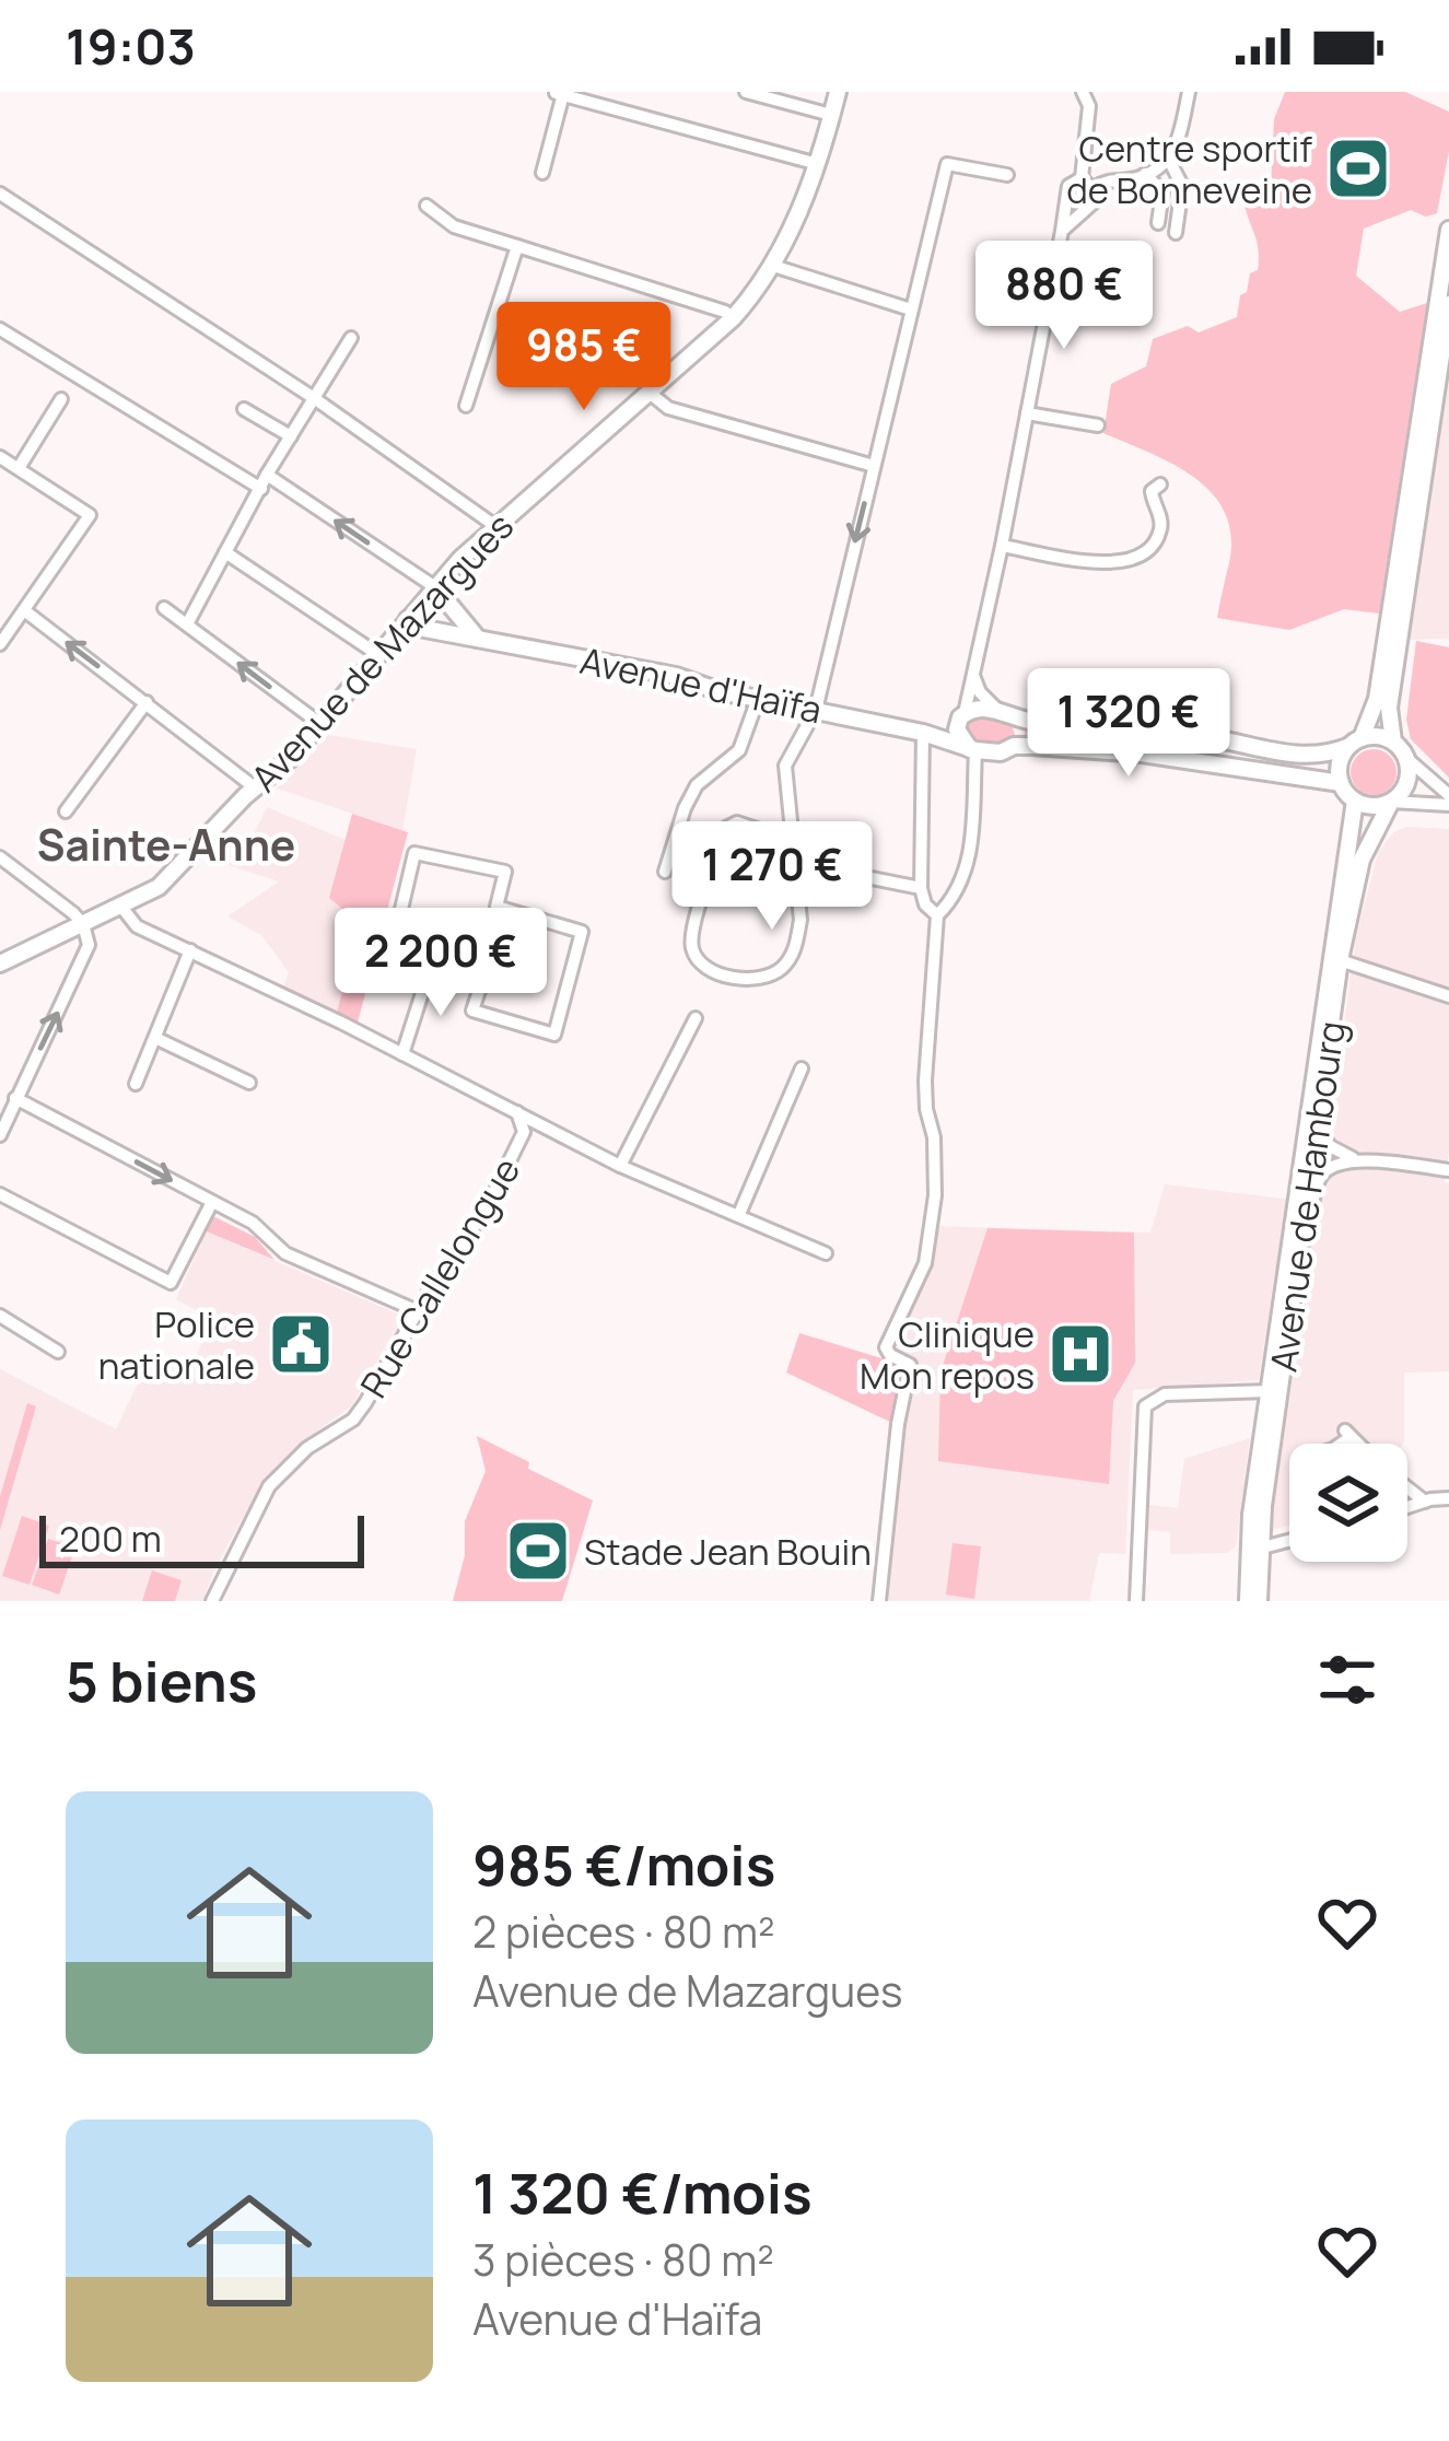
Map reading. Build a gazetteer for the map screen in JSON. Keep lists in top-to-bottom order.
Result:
{
  "streets": {
    "street": [
      "Avenue de Mazargues",
      "Avenue d'Haïfa",
      "Avenue de Hambourg",
      "Rue Callelongue"
    ]
  },
  "crossings": [
    ["Avenue de Mazargues", "Avenue d'Haïfa"],
    ["Avenue de Mazargues", "Rue Callelongue"]
  ],
  "districts": ["Sainte-Anne"],
  "places": {
    "sports": ["Centre sportif de Bonneveine", "Stade Jean Bouin"],
    "public building": ["Police nationale"],
    "hospital": ["Clinique Mon repos"]
  },
  "scale_bar": "200 m",
  "page": {
    "status": "19:03",
    "price": [
      "880 €",
      "985 €",
      "1 320 €",
      "1 270 €",
      "2 200 €"
    ],
    "scale": "200 m",
    "heading": "5 biens",
    "list": [
      {
        "name": "985 €/mois",
        "note": "2 pièces · 80 m² · Avenue de Mazargues"
      },
      {
        "name": "1 320 €/mois",
        "note": "3 pièces · 80 m² · Avenue d'Haïfa"
      }
    ]
  }
}
